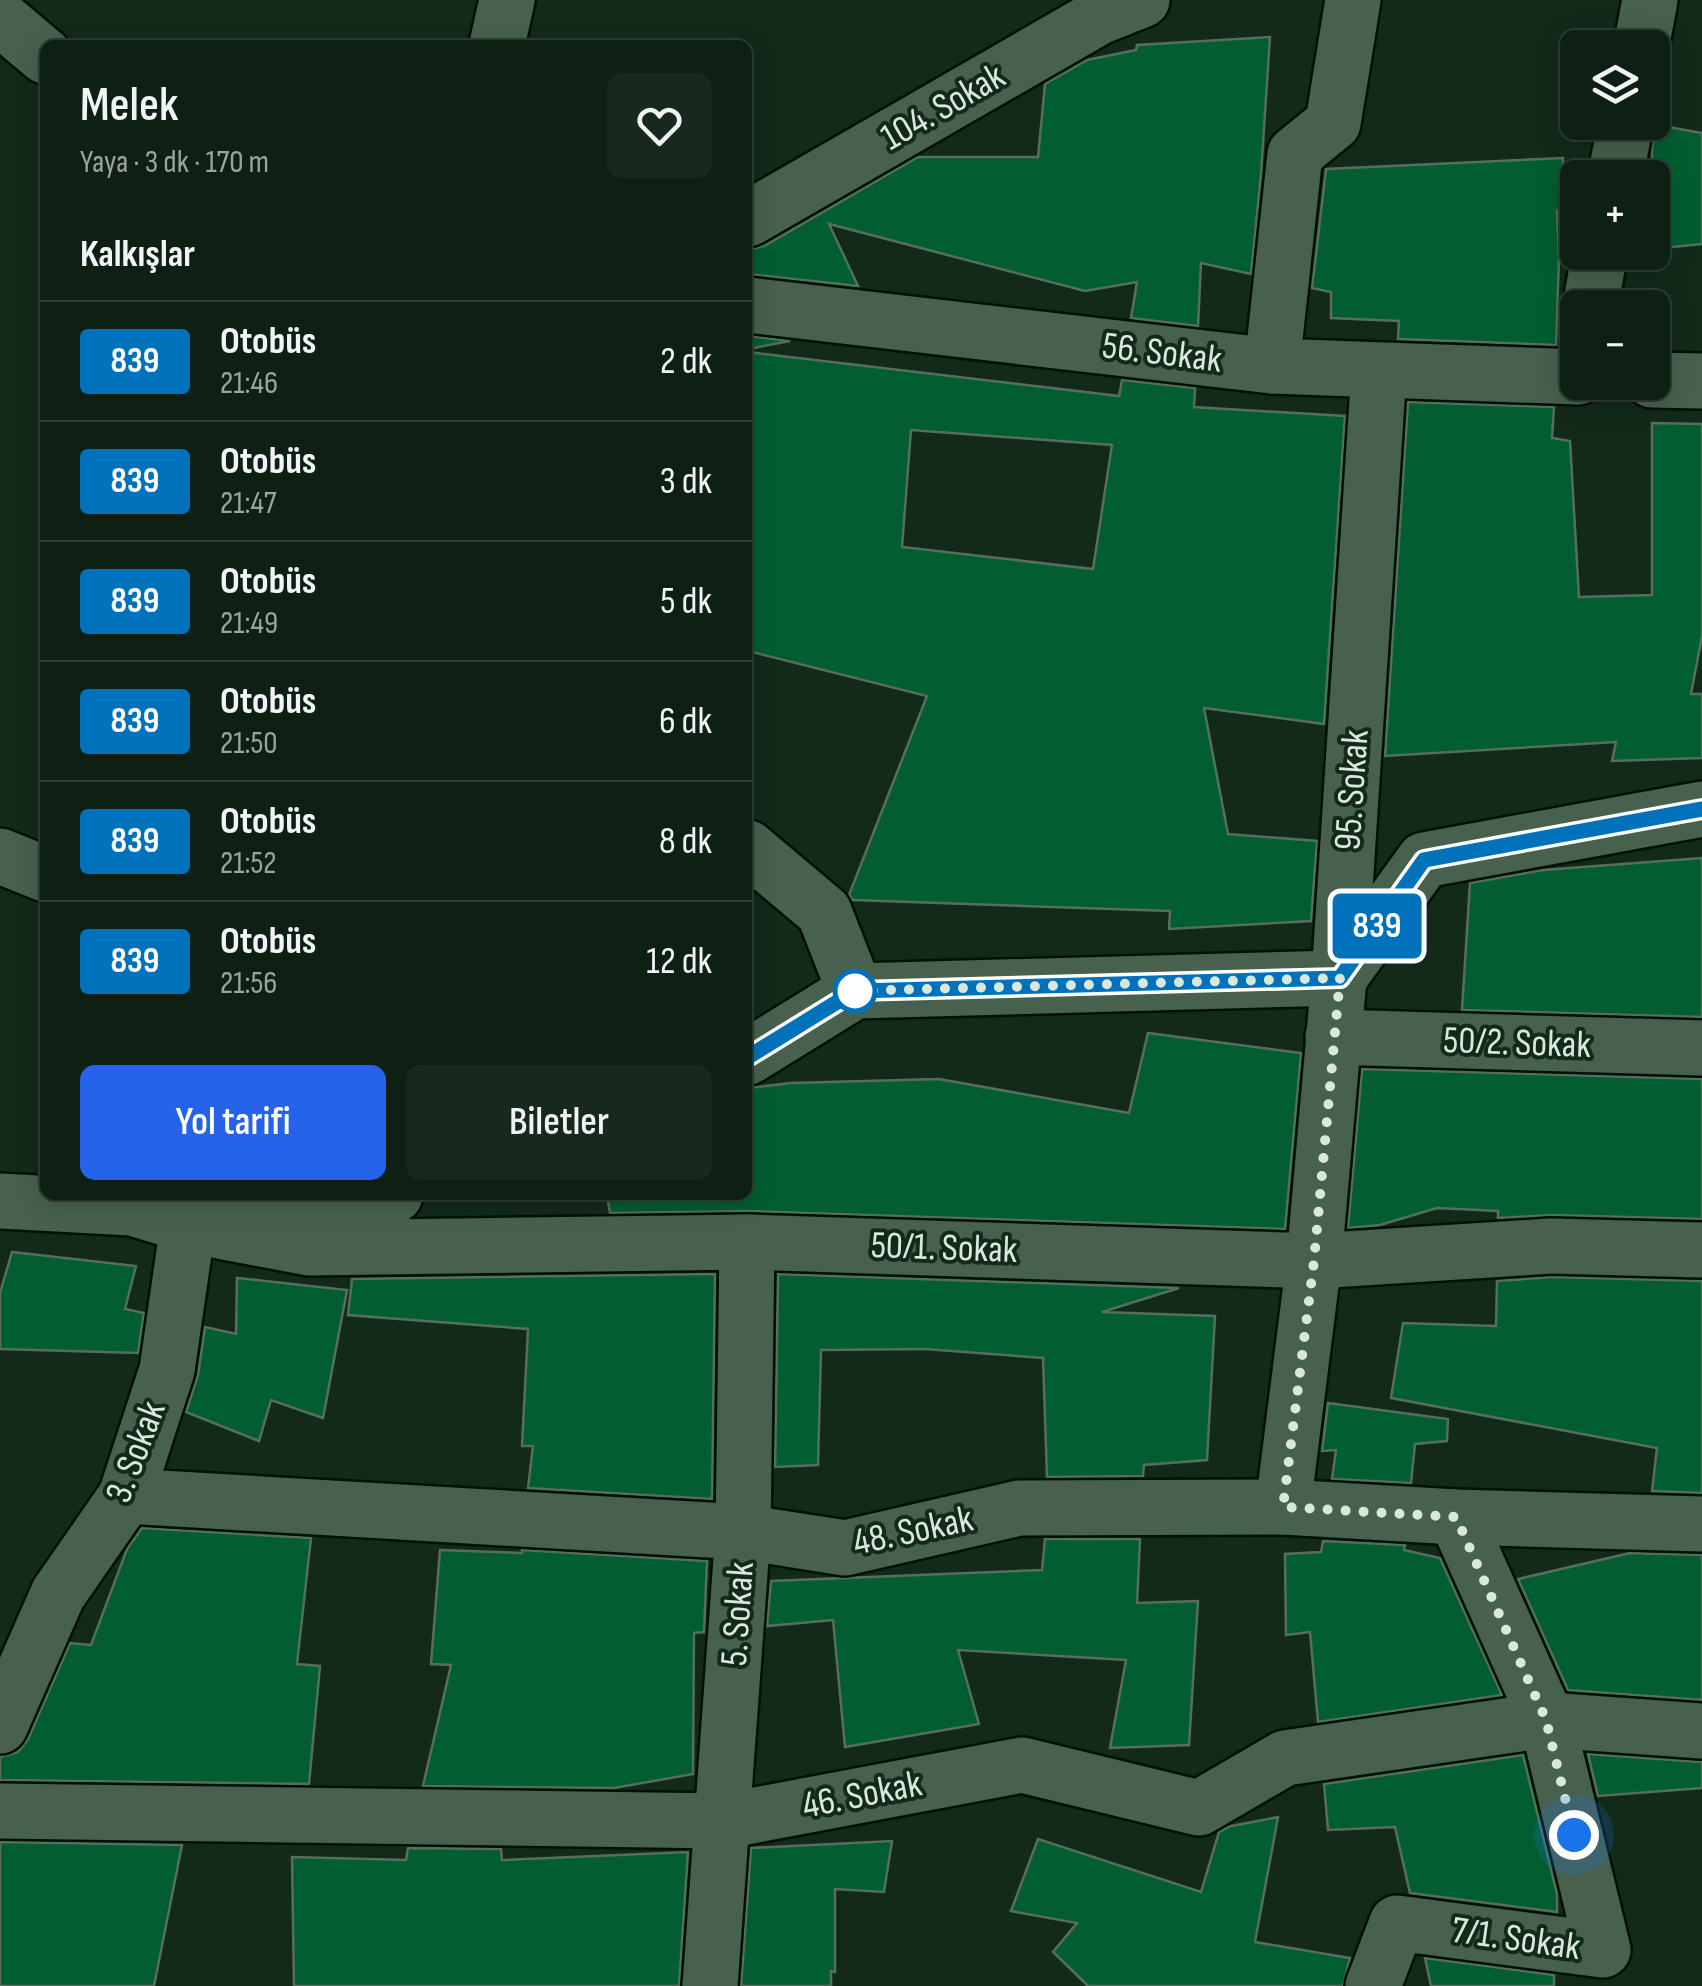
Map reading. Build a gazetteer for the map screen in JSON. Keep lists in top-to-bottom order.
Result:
{
  "streets": {
    "street": [
      "104. Sokak",
      "56. Sokak",
      "95. Sokak",
      "50/2. Sokak",
      "50/1. Sokak",
      "3. Sokak",
      "48. Sokak",
      "5. Sokak",
      "46. Sokak",
      "7/1. Sokak"
    ]
  },
  "crossings": [
    ["56. Sokak", "95. Sokak"],
    ["95. Sokak", "50/2. Sokak"],
    ["95. Sokak", "50/1. Sokak"],
    ["95. Sokak", "48. Sokak"],
    ["50/1. Sokak", "3. Sokak"],
    ["50/1. Sokak", "5. Sokak"],
    ["3. Sokak", "48. Sokak"],
    ["48. Sokak", "5. Sokak"],
    ["48. Sokak", "7/1. Sokak"],
    ["5. Sokak", "46. Sokak"],
    ["46. Sokak", "7/1. Sokak"]
  ],
  "lines": ["bus line 839"],
  "page": {
    "on_map": "839",
    "map_buttons": ["+", "−"],
    "heading": [
      ["Melek", "Yaya · 3 dk · 170 m"],
      "Kalkışlar"
    ],
    "list": [
      {
        "mark": "839",
        "name": "Otobüs",
        "note": "21:46",
        "value": "2 dk"
      },
      {
        "mark": "839",
        "name": "Otobüs",
        "note": "21:47",
        "value": "3 dk"
      },
      {
        "mark": "839",
        "name": "Otobüs",
        "note": "21:49",
        "value": "5 dk"
      },
      {
        "mark": "839",
        "name": "Otobüs",
        "note": "21:50",
        "value": "6 dk"
      },
      {
        "mark": "839",
        "name": "Otobüs",
        "note": "21:52",
        "value": "8 dk"
      },
      {
        "mark": "839",
        "name": "Otobüs",
        "note": "21:56",
        "value": "12 dk"
      }
    ],
    "buttons": ["Yol tarifi", "Biletler"]
  }
}
